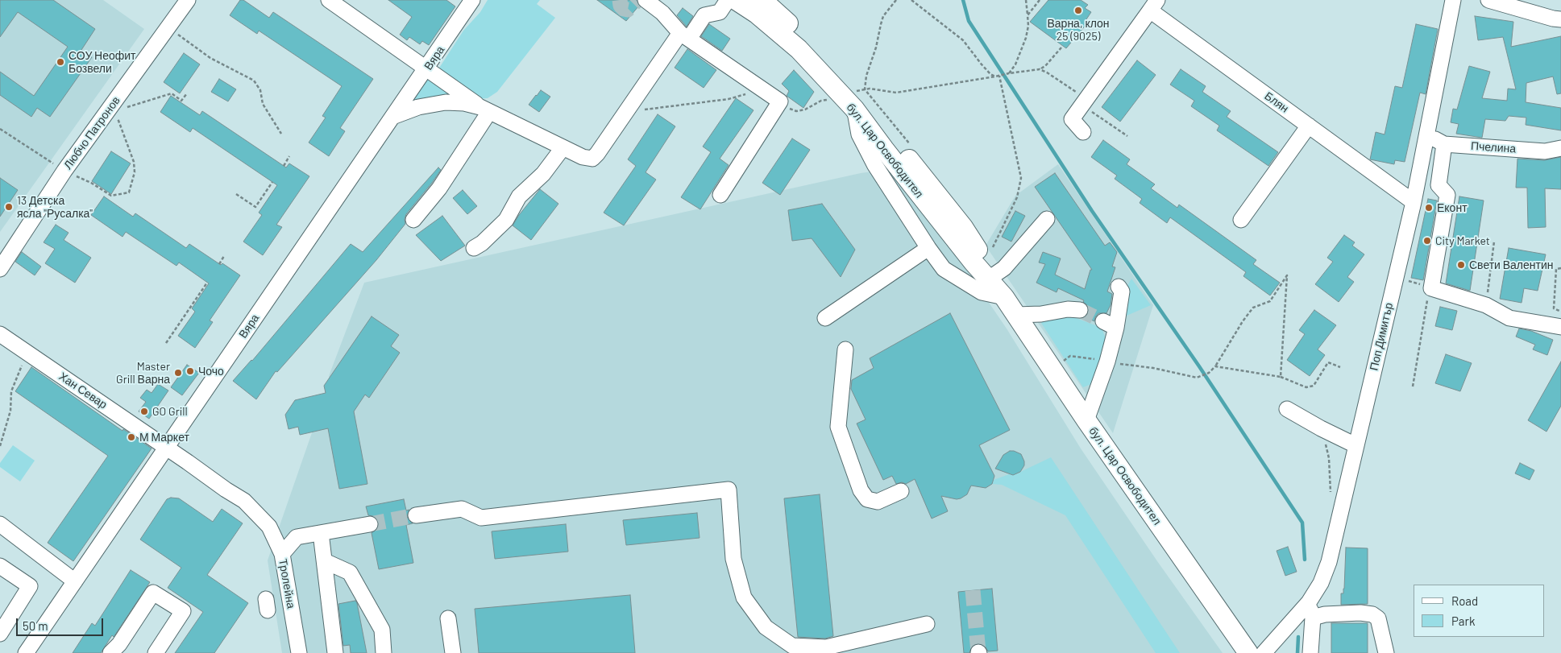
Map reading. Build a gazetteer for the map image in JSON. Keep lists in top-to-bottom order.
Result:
{
  "streets": {
    "main road": ["бул. Цар Освободител"],
    "street": [
      "Вяра",
      "Блян",
      "Любчо Патронов",
      "Пчелина",
      "Поп Димитър",
      "Хан Севар",
      "Тролейна"
    ]
  },
  "crossings": [
    ["Вяра", "Хан Севар"],
    ["Вяра", "Тролейна"],
    ["Блян", "Поп Димитър"],
    ["Пчелина", "Поп Димитър"],
    ["Хан Севар", "Тролейна"]
  ],
  "places": [
    "Варна, клон 25 (9025)",
    "СОУ Неофит Бозвели",
    "13 Детска ясла \"Русалка\"",
    "Еконт",
    "City Market",
    "Свети Валентин",
    "Чочо",
    "Master Grill Варна",
    "GO Grill",
    "М Маркет"
  ],
  "legend": ["Road", "Park"],
  "scale_bar": "50 m"
}
